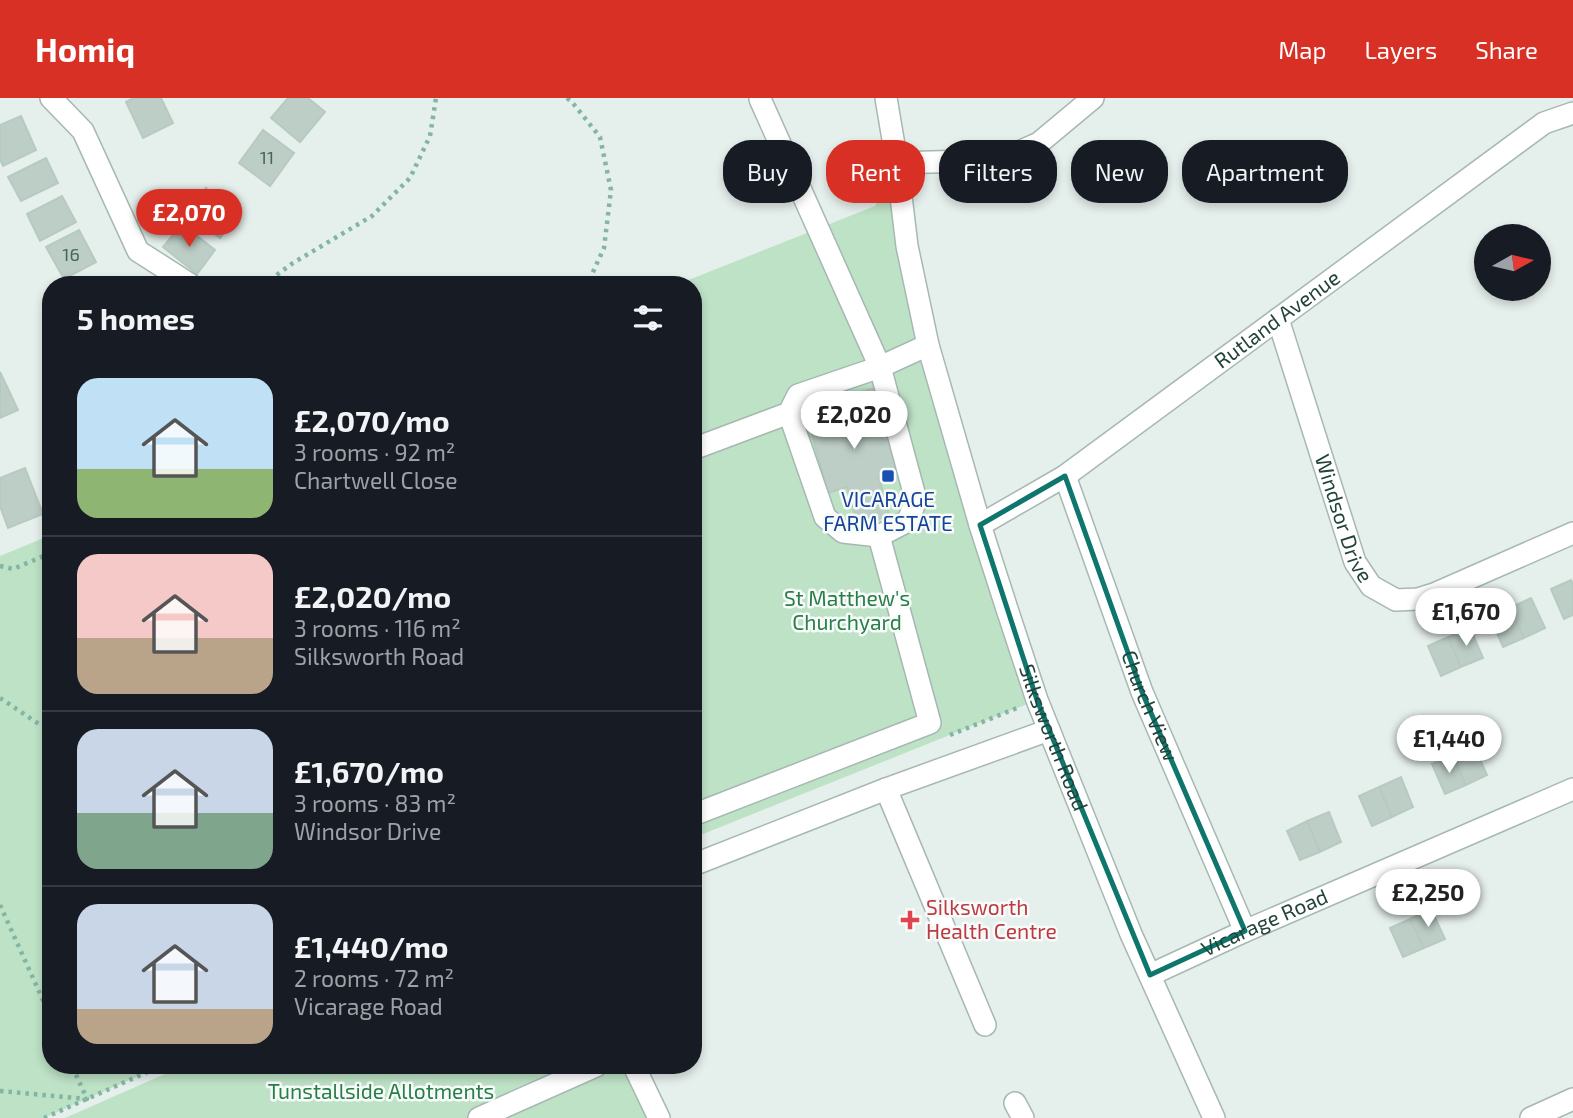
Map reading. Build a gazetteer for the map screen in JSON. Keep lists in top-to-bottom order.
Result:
{
  "streets": {
    "street": [
      "Rutland Avenue",
      "Windsor Drive",
      "Church View",
      "Silksworth Road",
      "Vicarage Road"
    ]
  },
  "crossings": [
    ["Rutland Avenue", "Windsor Drive"],
    ["Rutland Avenue", "Church View"],
    ["Rutland Avenue", "Silksworth Road"],
    ["Church View", "Vicarage Road"],
    ["Silksworth Road", "Vicarage Road"]
  ],
  "parks": ["St Matthew's Churchyard", "Tunstallside Allotments"],
  "places": {
    "transit": ["VICARAGE FARM ESTATE"],
    "health": ["Silksworth Health Centre"]
  },
  "house_numbers": ["11", "16"],
  "north": "right",
  "page": {
    "header": "Homiq",
    "nav": ["Map", "Layers", "Share"],
    "chip": [
      "Buy",
      "Rent",
      "Filters",
      "New",
      "Apartment"
    ],
    "price": [
      "£2,070",
      "£2,020",
      "£1,670",
      "£1,440",
      "£2,250"
    ],
    "heading": "5 homes",
    "list": [
      {
        "name": "£2,070/mo",
        "note": "3 rooms · 92 m² · Chartwell Close"
      },
      {
        "name": "£2,020/mo",
        "note": "3 rooms · 116 m² · Silksworth Road"
      },
      {
        "name": "£1,670/mo",
        "note": "3 rooms · 83 m² · Windsor Drive"
      },
      {
        "name": "£1,440/mo",
        "note": "2 rooms · 72 m² · Vicarage Road"
      }
    ]
  }
}
